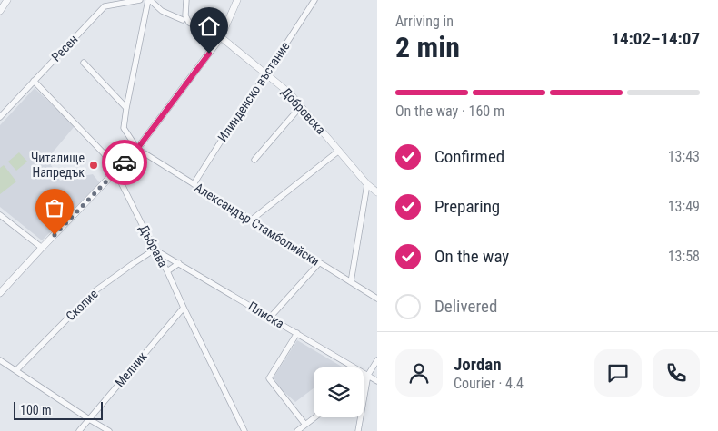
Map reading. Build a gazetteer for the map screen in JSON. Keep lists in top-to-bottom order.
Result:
{
  "streets": {
    "street": [
      "Ресен",
      "Илинденско въстание",
      "Добровска",
      "Александър Стамболийски",
      "Дъбрава",
      "Скопие",
      "Плиска",
      "Мелник"
    ]
  },
  "crossings": [
    ["Ресен", "Дъбрава"],
    ["Илинденско въстание", "Добровска"],
    ["Илинденско въстание", "Александър Стамболийски"],
    ["Дъбрава", "Скопие"],
    ["Дъбрава", "Плиска"],
    ["Дъбрава", "Мелник"],
    ["Скопие", "Плиска"]
  ],
  "places": ["Читалище Напредък"],
  "scale_bar": "100 m",
  "page": {
    "heading": ["2 min", "Arriving in", "14:02–14:07"],
    "panel": ["Jordan", "Courier · 4.4"],
    "bar": "On the way · 160 m",
    "list": [
      ["Confirmed", "13:43"],
      ["Preparing", "13:49"],
      ["On the way", "13:58"],
      "Delivered"
    ],
    "scale": "100 m"
  }
}
